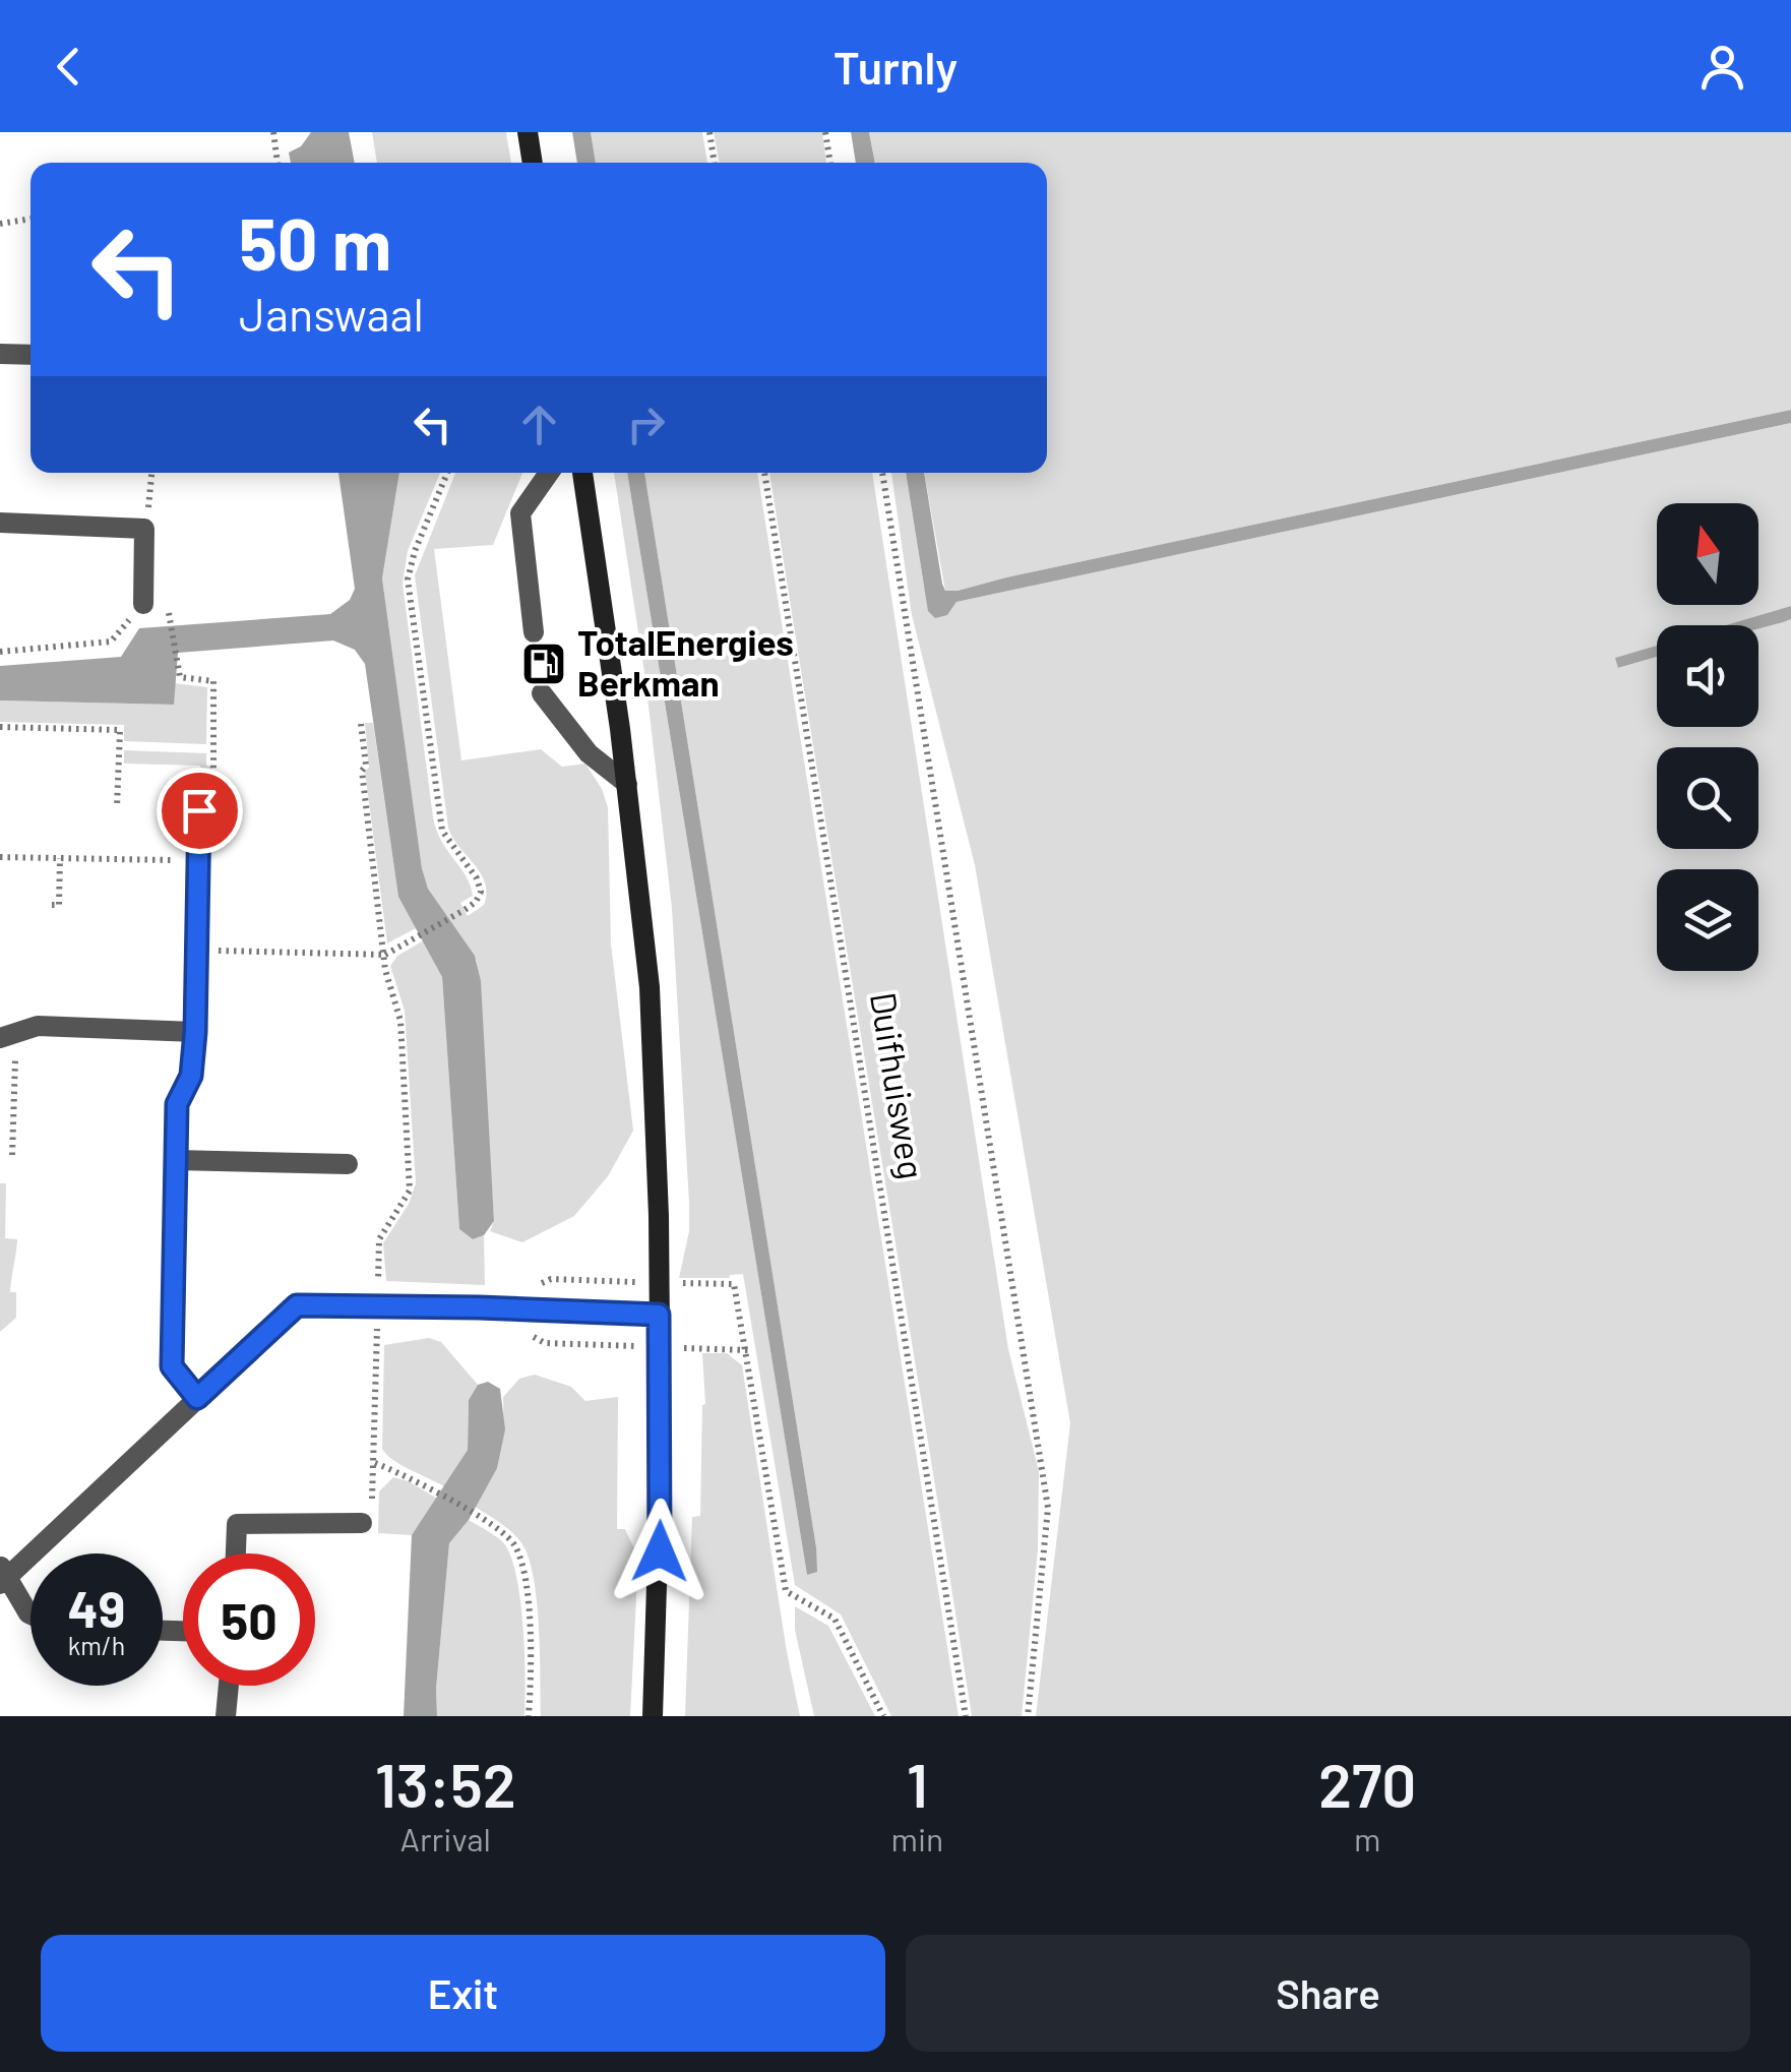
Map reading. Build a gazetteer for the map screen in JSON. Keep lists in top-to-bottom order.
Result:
{
  "streets": {
    "path": ["Duifhuisweg"]
  },
  "places": {
    "fuel station": ["TotalEnergies Berkman"]
  },
  "north": "top",
  "page": {
    "header": "Turnly",
    "turn": ["50 m", "Janswaal"],
    "speed": "49 km/h",
    "limit": "50",
    "eta": [
      "13:52",
      "Arrival",
      "1",
      "min",
      "270",
      "m"
    ],
    "buttons": ["Exit", "Share"]
  }
}
